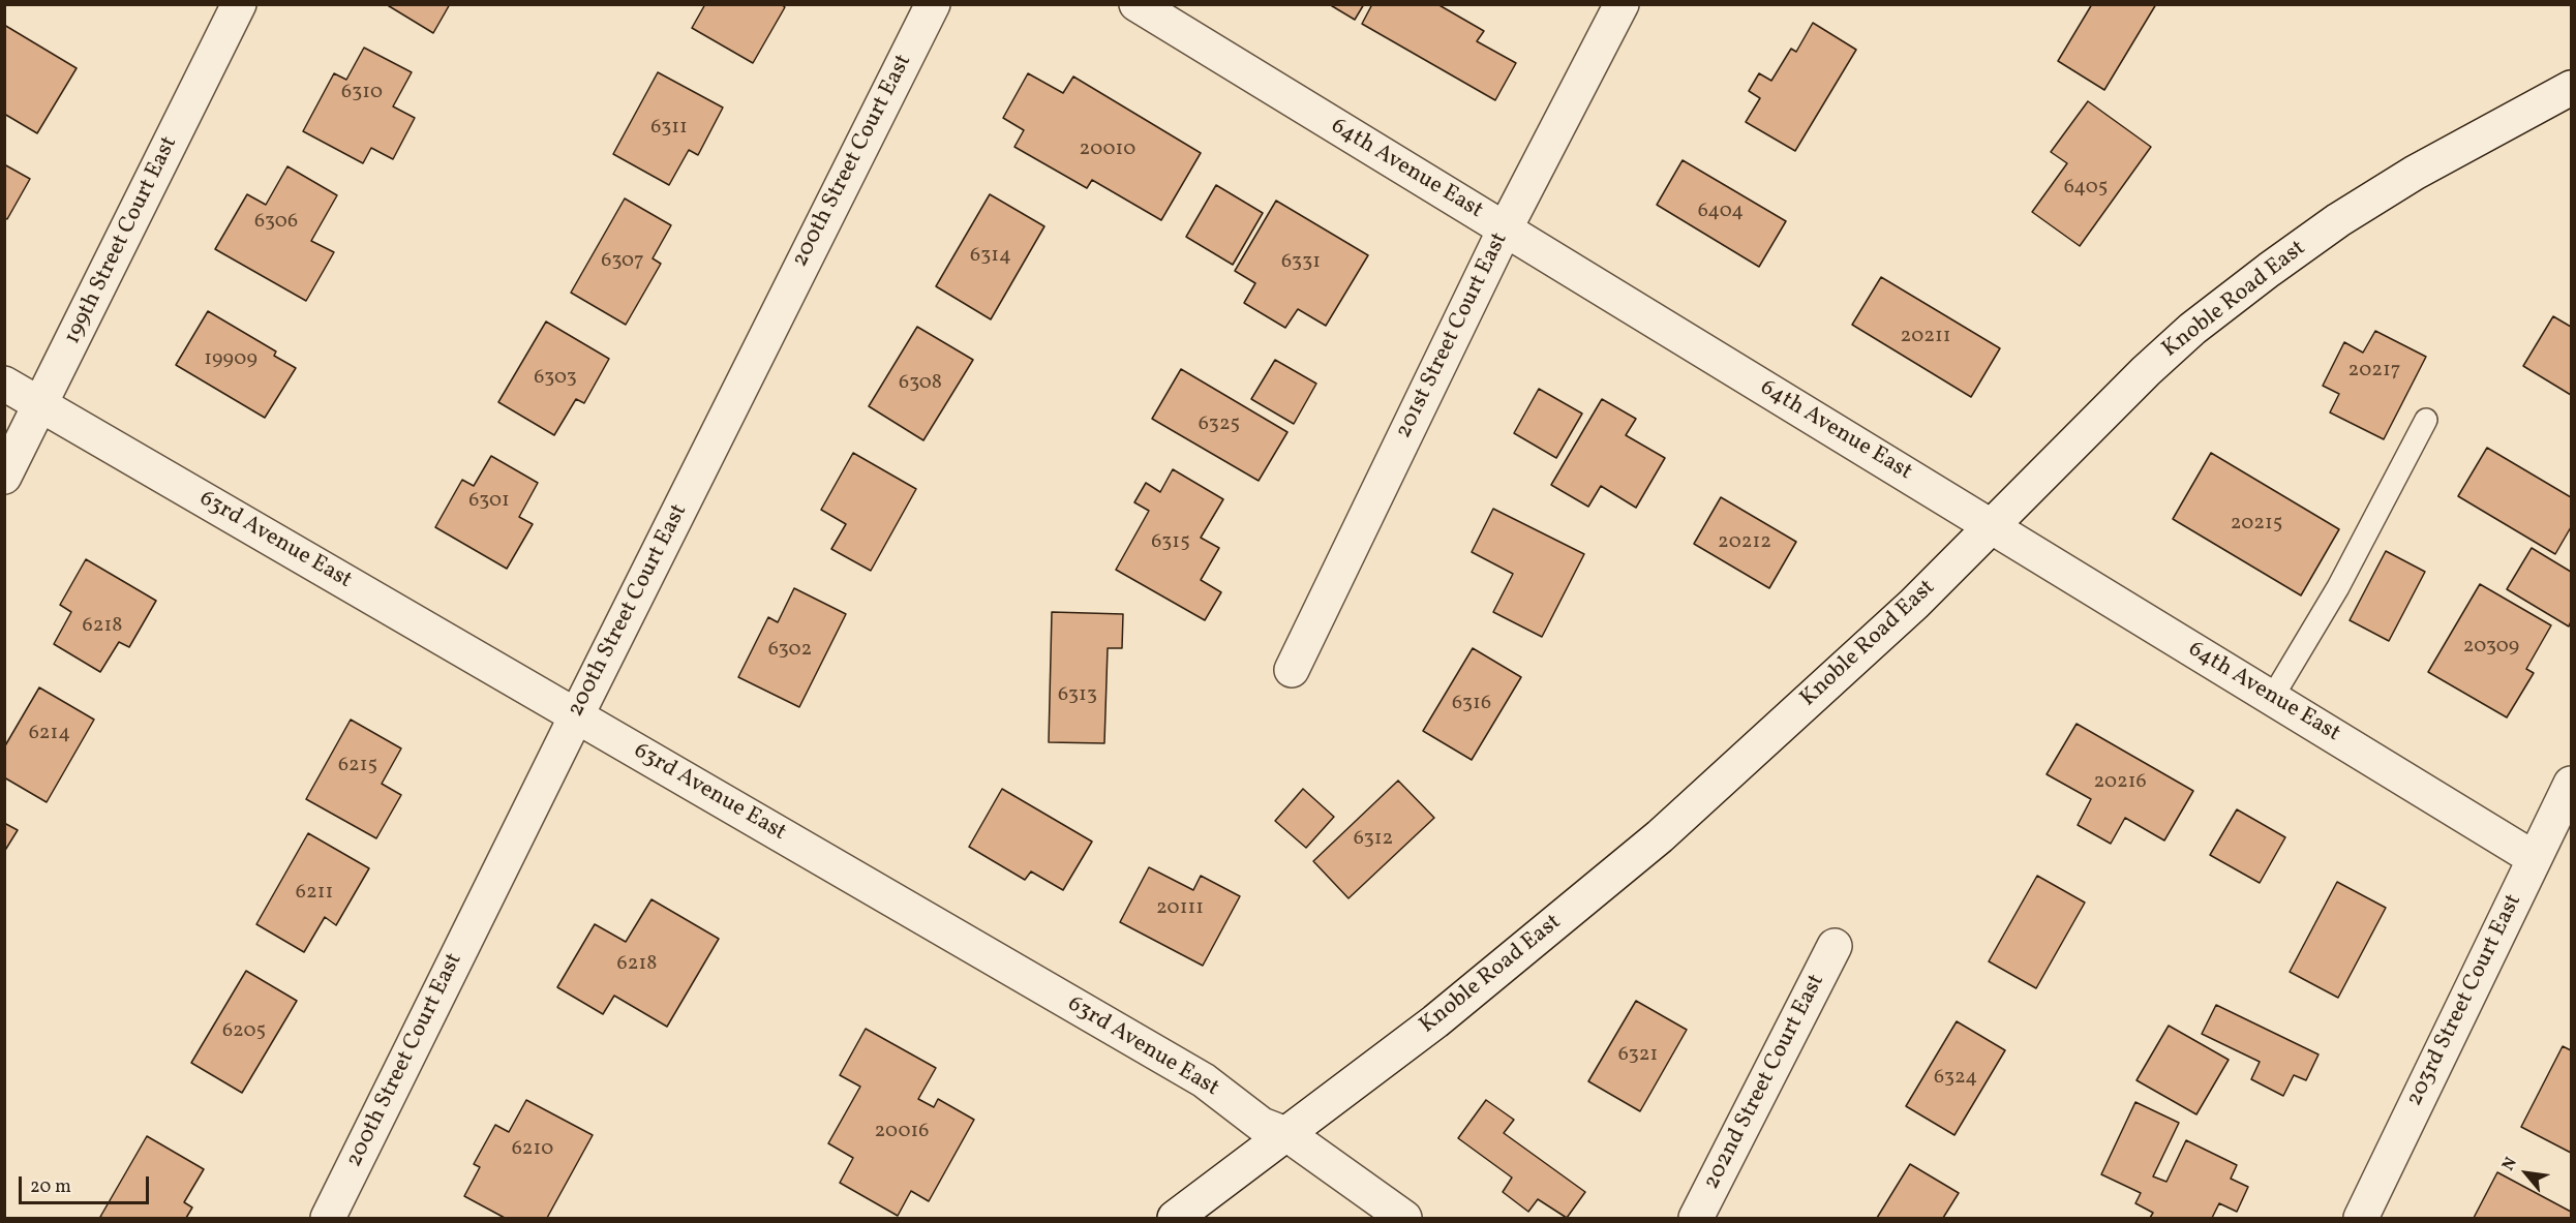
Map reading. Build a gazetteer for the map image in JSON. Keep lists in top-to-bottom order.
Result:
{
  "streets": {
    "street": [
      "200th Street Court East",
      "64th Avenue East",
      "199th Street Court East",
      "Knoble Road East",
      "201st Street Court East",
      "63rd Avenue East",
      "203rd Street Court East",
      "202nd Street Court East"
    ]
  },
  "crossings": [
    ["200th Street Court East", "63rd Avenue East"],
    ["64th Avenue East", "Knoble Road East"],
    ["64th Avenue East", "201st Street Court East"],
    ["64th Avenue East", "203rd Street Court East"],
    ["199th Street Court East", "63rd Avenue East"],
    ["Knoble Road East", "63rd Avenue East"]
  ],
  "house_numbers": [
    "6310",
    "6311",
    "20010",
    "6405",
    "6404",
    "6306",
    "6314",
    "6307",
    "6331",
    "20211",
    "19909",
    "20217",
    "6303",
    "6308",
    "6325",
    "6301",
    "20215",
    "6315",
    "20212",
    "6218",
    "20309",
    "6302",
    "6313",
    "6316",
    "6214",
    "6215",
    "20216",
    "6312",
    "6211",
    "20111",
    "6218",
    "6205",
    "6321",
    "6324",
    "20016",
    "6210"
  ],
  "scale_bar": "20 m",
  "north": "top left"
}
